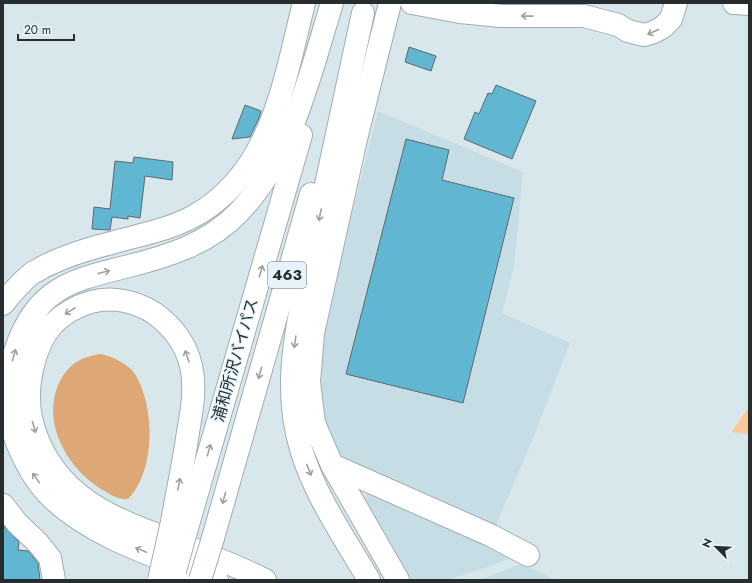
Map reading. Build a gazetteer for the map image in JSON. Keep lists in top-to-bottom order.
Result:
{
  "streets": {
    "main road": ["463", "浦和所沢バイパス"]
  },
  "scale_bar": "20 m",
  "north": "top left"
}
